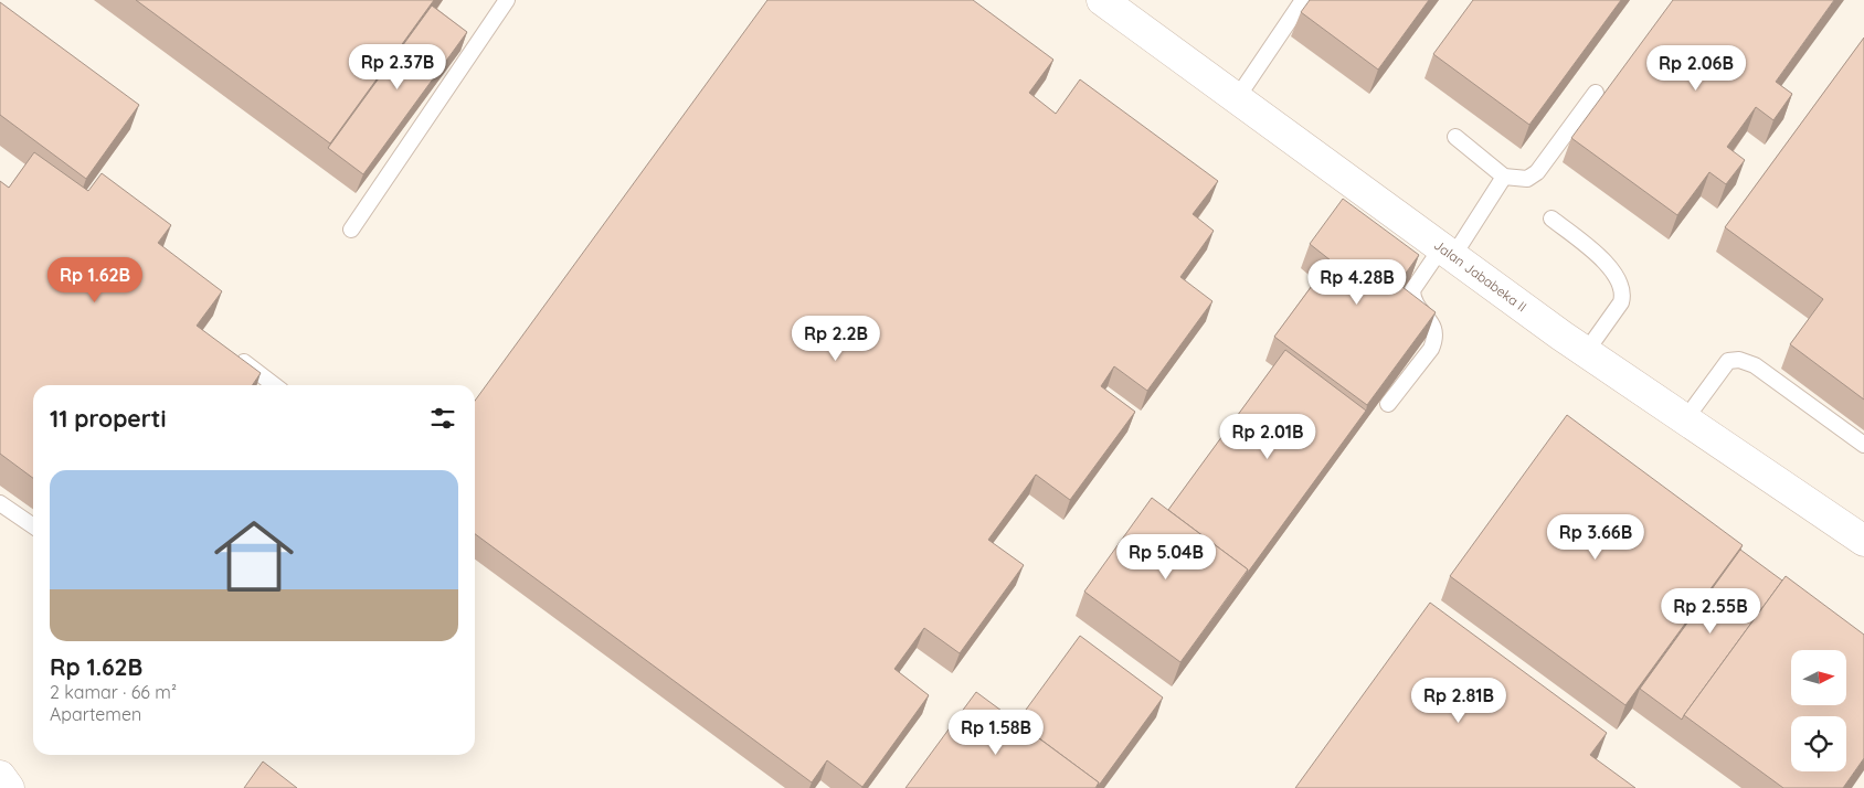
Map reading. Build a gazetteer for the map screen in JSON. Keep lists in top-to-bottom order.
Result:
{
  "streets": {
    "street": ["Jalan Jababeka II"]
  },
  "north": "right",
  "page": {
    "price": [
      "Rp 2.37B",
      "Rp 2.06B",
      "Rp 1.62B",
      "Rp 4.28B",
      "Rp 2.2B",
      "Rp 2.01B",
      "Rp 3.66B",
      "Rp 5.04B",
      "Rp 2.55B",
      "Rp 2.81B",
      "Rp 1.58B"
    ],
    "heading": "11 properti",
    "list": [
      {
        "name": "Rp 1.62B",
        "note": "2 kamar · 66 m² · Apartemen"
      }
    ]
  }
}
